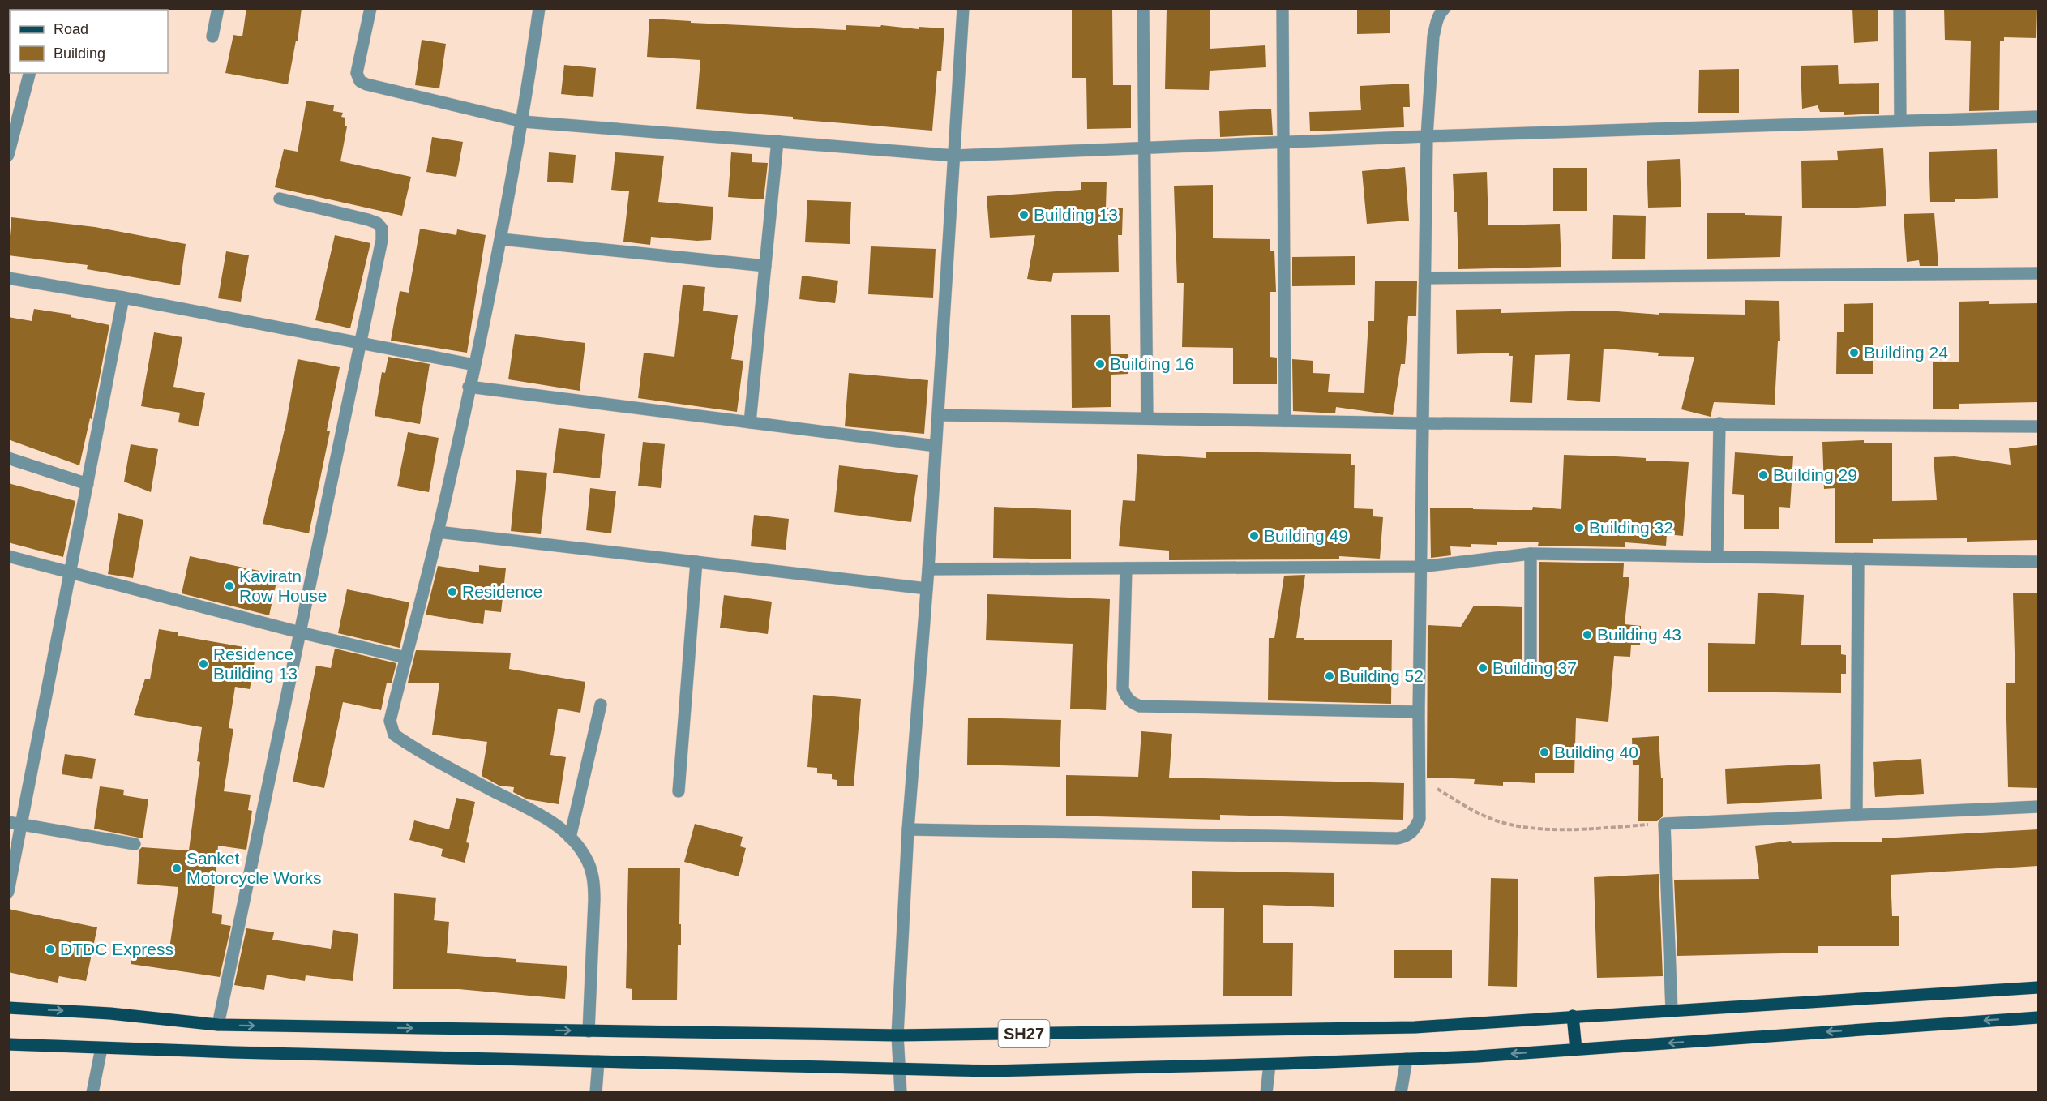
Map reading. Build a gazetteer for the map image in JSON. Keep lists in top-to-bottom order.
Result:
{
  "streets": {
    "main road": ["SH27"]
  },
  "places": [
    "Building 13",
    "Building 24",
    "Building 16",
    "Building 29",
    "Building 32",
    "Building 49",
    "Kaviratn Row House",
    "Residence",
    "Building 43",
    "Residence Building 13",
    "Building 37",
    "Building 52",
    "Building 40",
    "Sanket Motorcycle Works",
    "DTDC Express"
  ],
  "legend": ["Road", "Building"]
}
